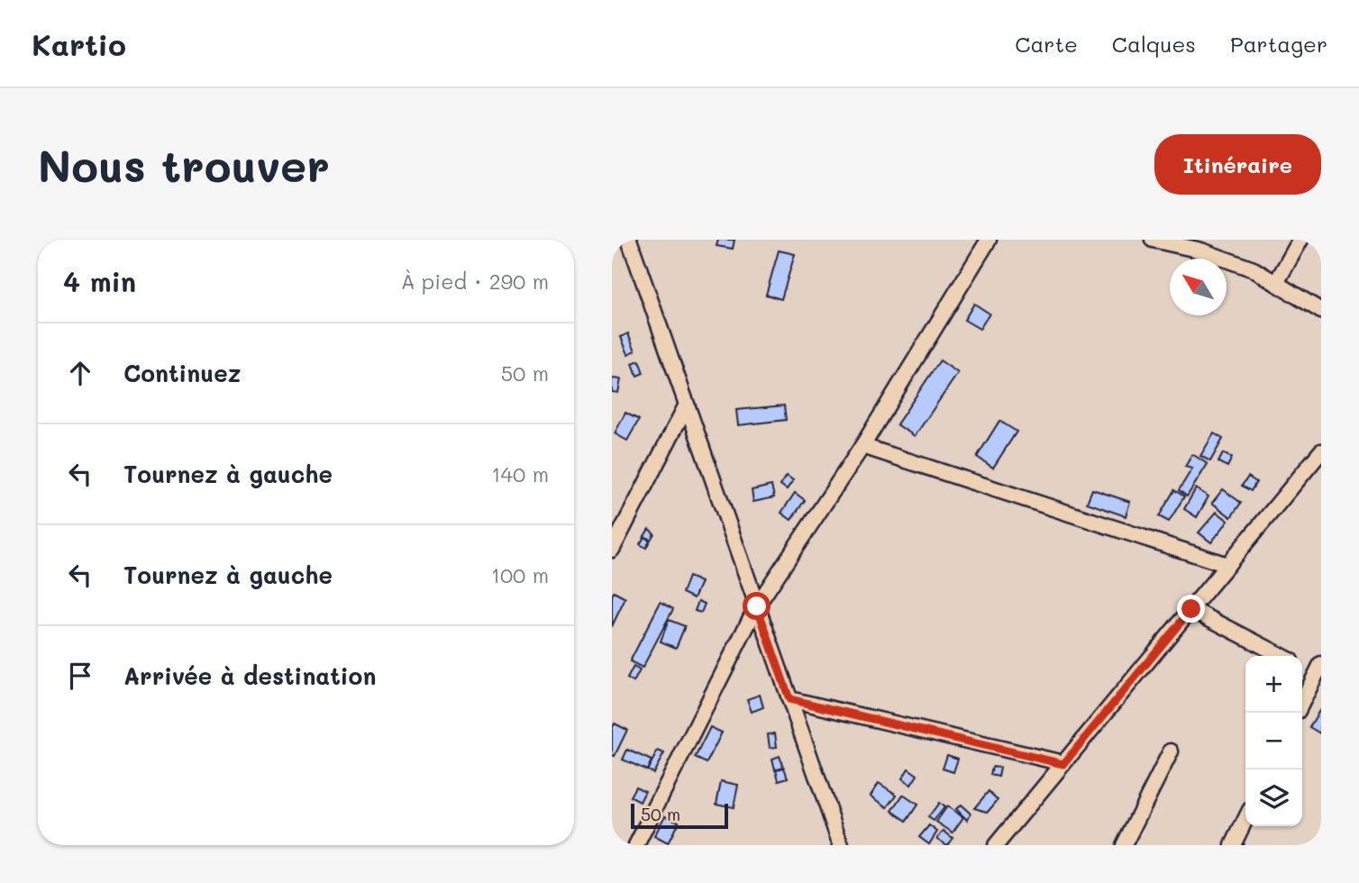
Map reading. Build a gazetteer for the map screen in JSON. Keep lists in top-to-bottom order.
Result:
{
  "scale_bar": "50 m",
  "north": "top left",
  "page": {
    "header": "Kartio",
    "nav": ["Carte", "Calques", "Partager"],
    "buttons": "Itinéraire",
    "title": "Nous trouver",
    "heading": ["4 min", "À pied · 290 m"],
    "list": [
      ["Continuez", "50 m"],
      ["Tournez à gauche", "140 m"],
      ["Tournez à gauche", "100 m"],
      "Arrivée à destination"
    ],
    "map_buttons": ["+", "−"],
    "scale": "50 m"
  }
}
